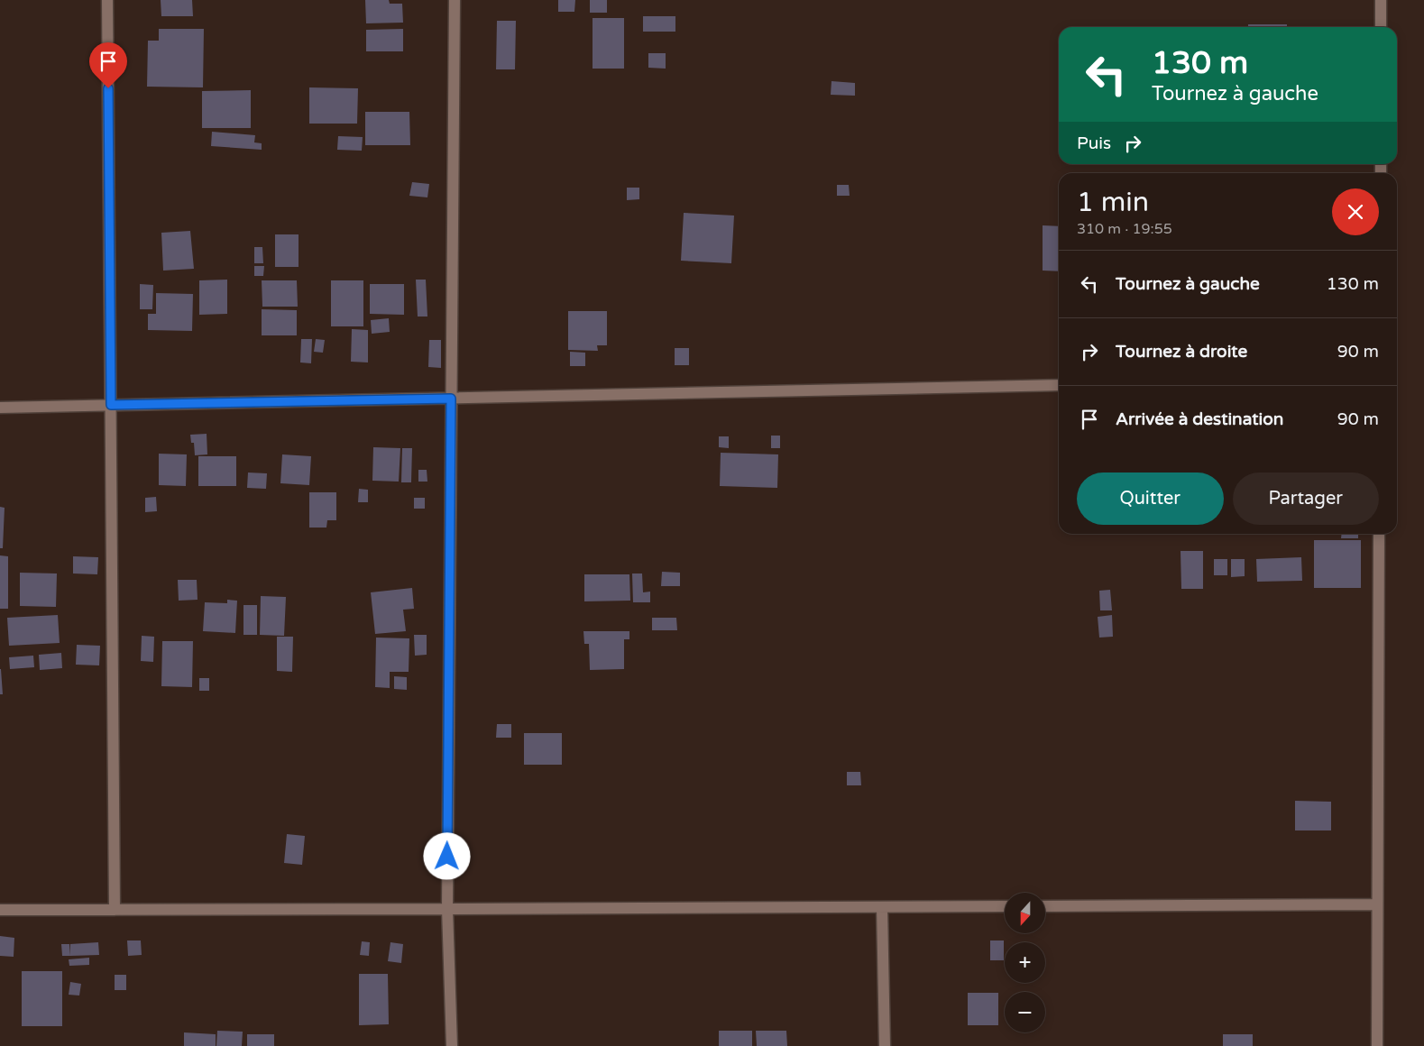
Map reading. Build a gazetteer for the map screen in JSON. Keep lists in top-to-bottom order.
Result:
{
  "north": "bottom",
  "page": {
    "turn": ["130 m", "Tournez à gauche"],
    "then": "Puis",
    "heading": ["1 min", "310 m · 19:55"],
    "list": [
      {
        "name": "Tournez à gauche",
        "value": "130 m"
      },
      {
        "name": "Tournez à droite",
        "value": "90 m"
      },
      {
        "name": "Arrivée à destination",
        "value": "90 m"
      }
    ],
    "buttons": ["Quitter", "Partager"],
    "map_buttons": ["+", "−"]
  }
}
